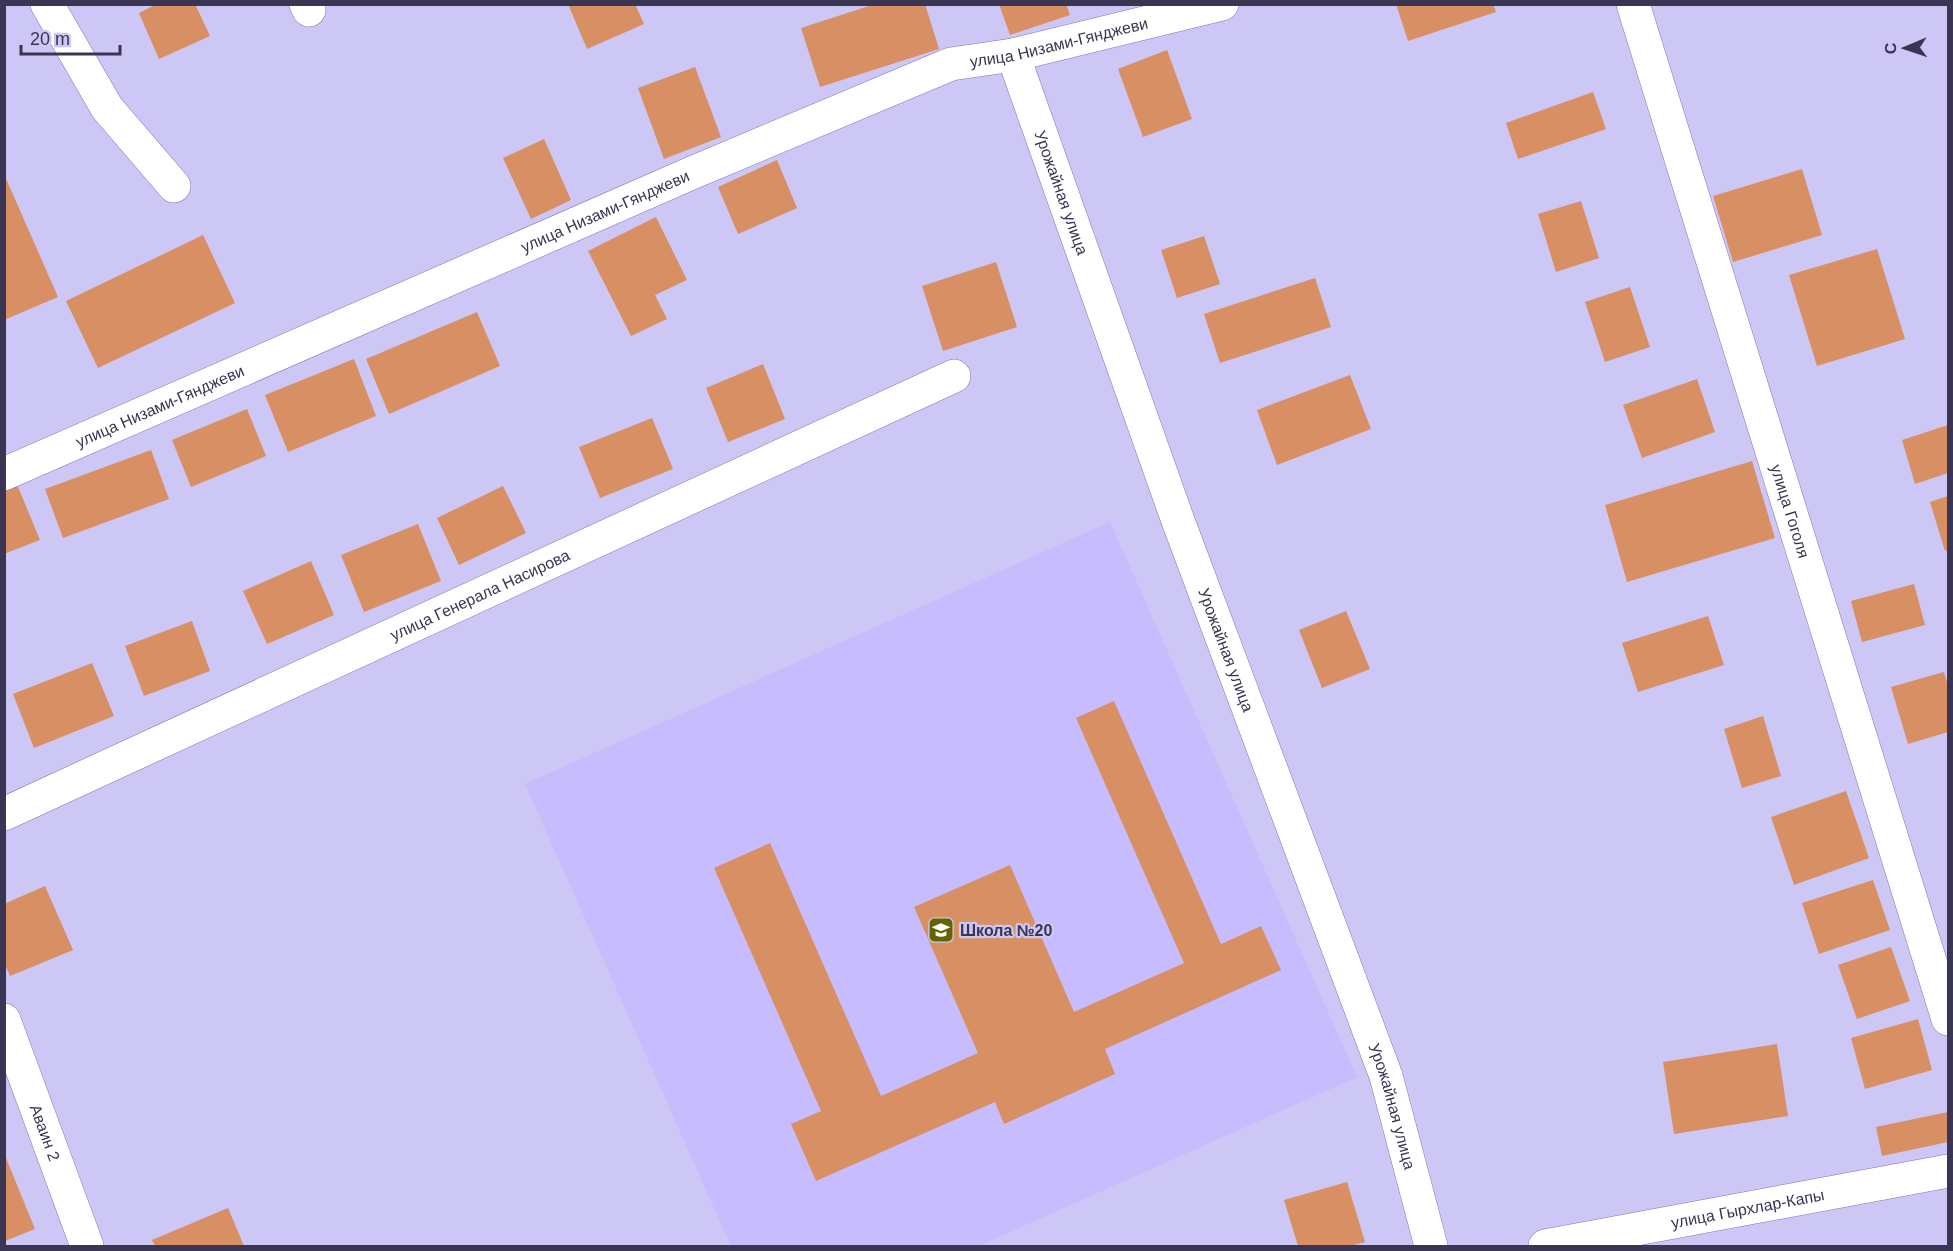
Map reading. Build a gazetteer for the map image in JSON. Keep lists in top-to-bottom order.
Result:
{
  "streets": {
    "street": [
      "улица Низами-Гянджеви",
      "Урожайная улица",
      "улица Гоголя",
      "улица Генерала Насирова",
      "Аваин 2",
      "улица Гырхлар-Капы"
    ]
  },
  "crossings": [
    ["улица Низами-Гянджеви", "Урожайная улица"]
  ],
  "places": {
    "school or university": ["Школа №20"]
  },
  "scale_bar": "20 m",
  "north": "left"
}
